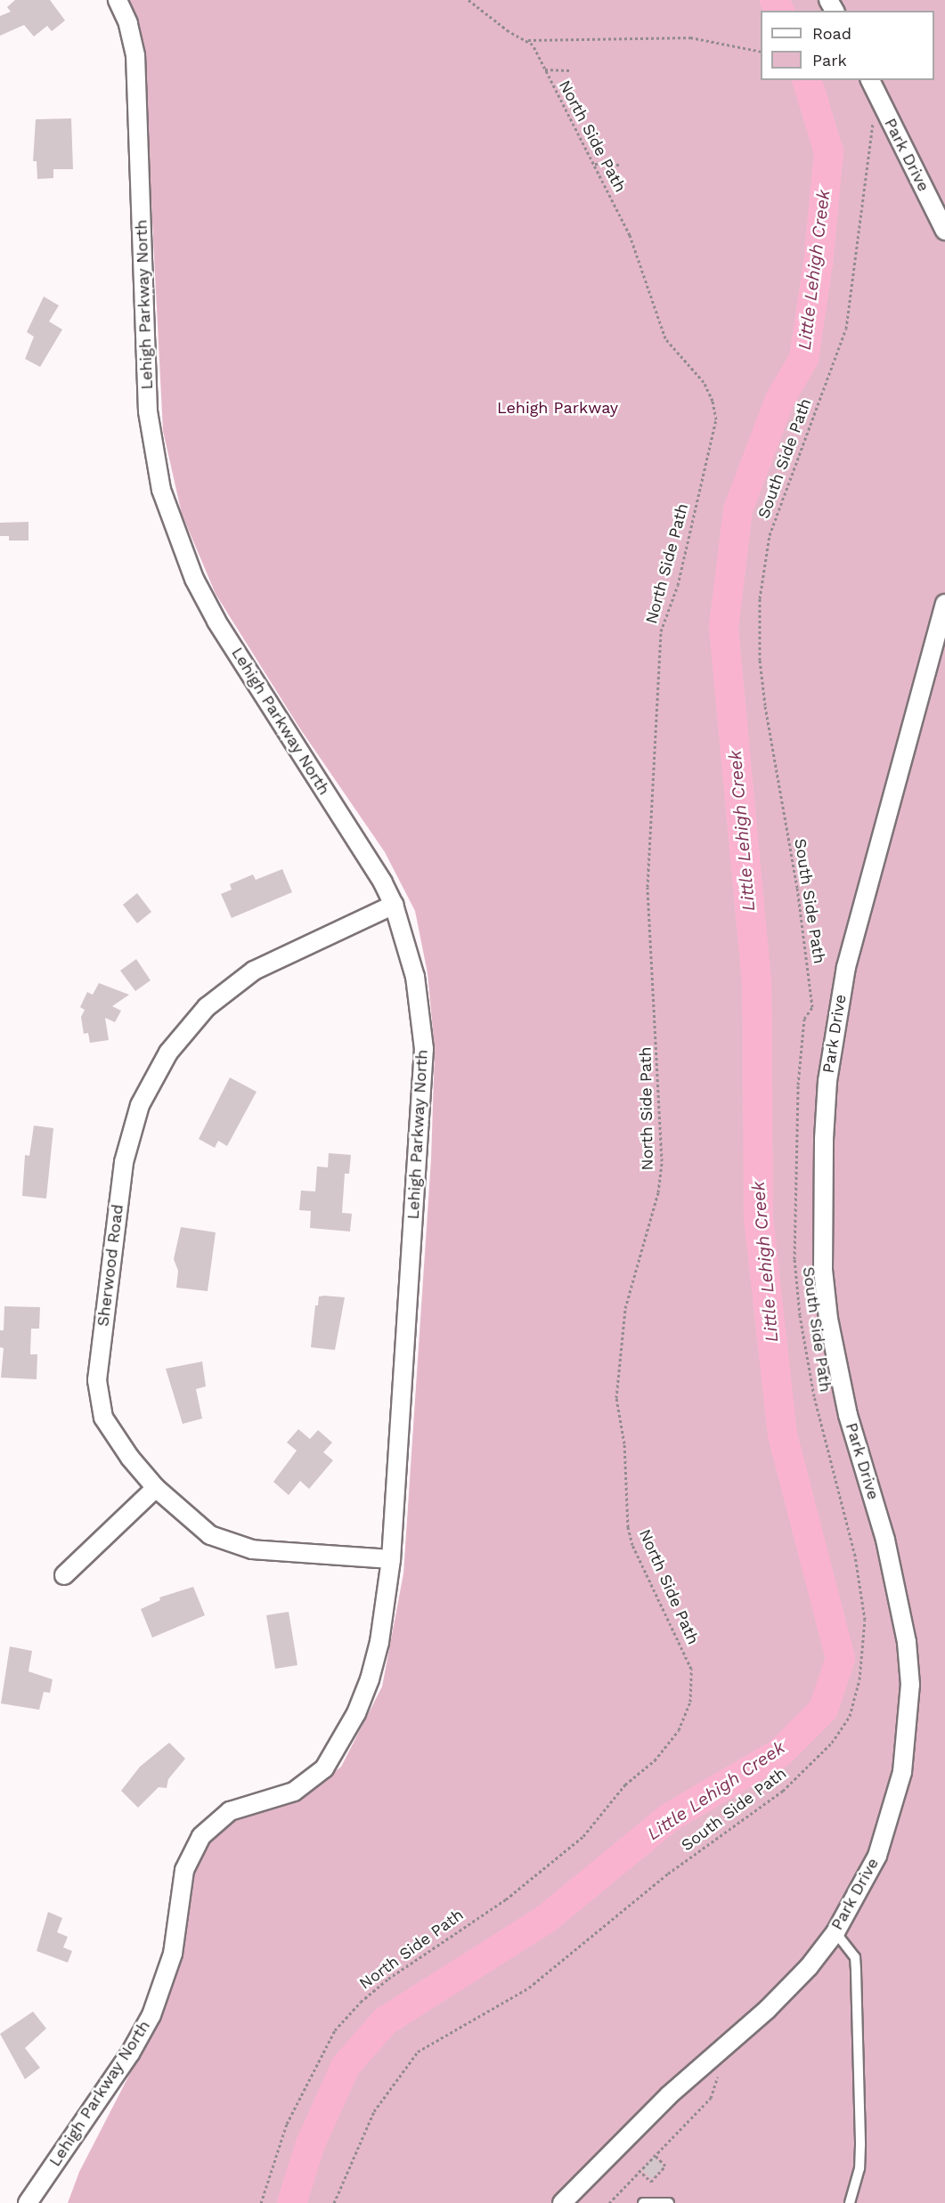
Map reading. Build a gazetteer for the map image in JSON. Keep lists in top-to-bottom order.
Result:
{
  "streets": {
    "street": ["Park Drive", "Lehigh Parkway North", "Sherwood Road"],
    "path": ["North Side Path", "South Side Path"]
  },
  "crossings": [
    ["Lehigh Parkway North", "Sherwood Road"]
  ],
  "water": ["Little Lehigh Creek"],
  "parks": ["Lehigh Parkway"],
  "legend": ["Road", "Park"]
}
